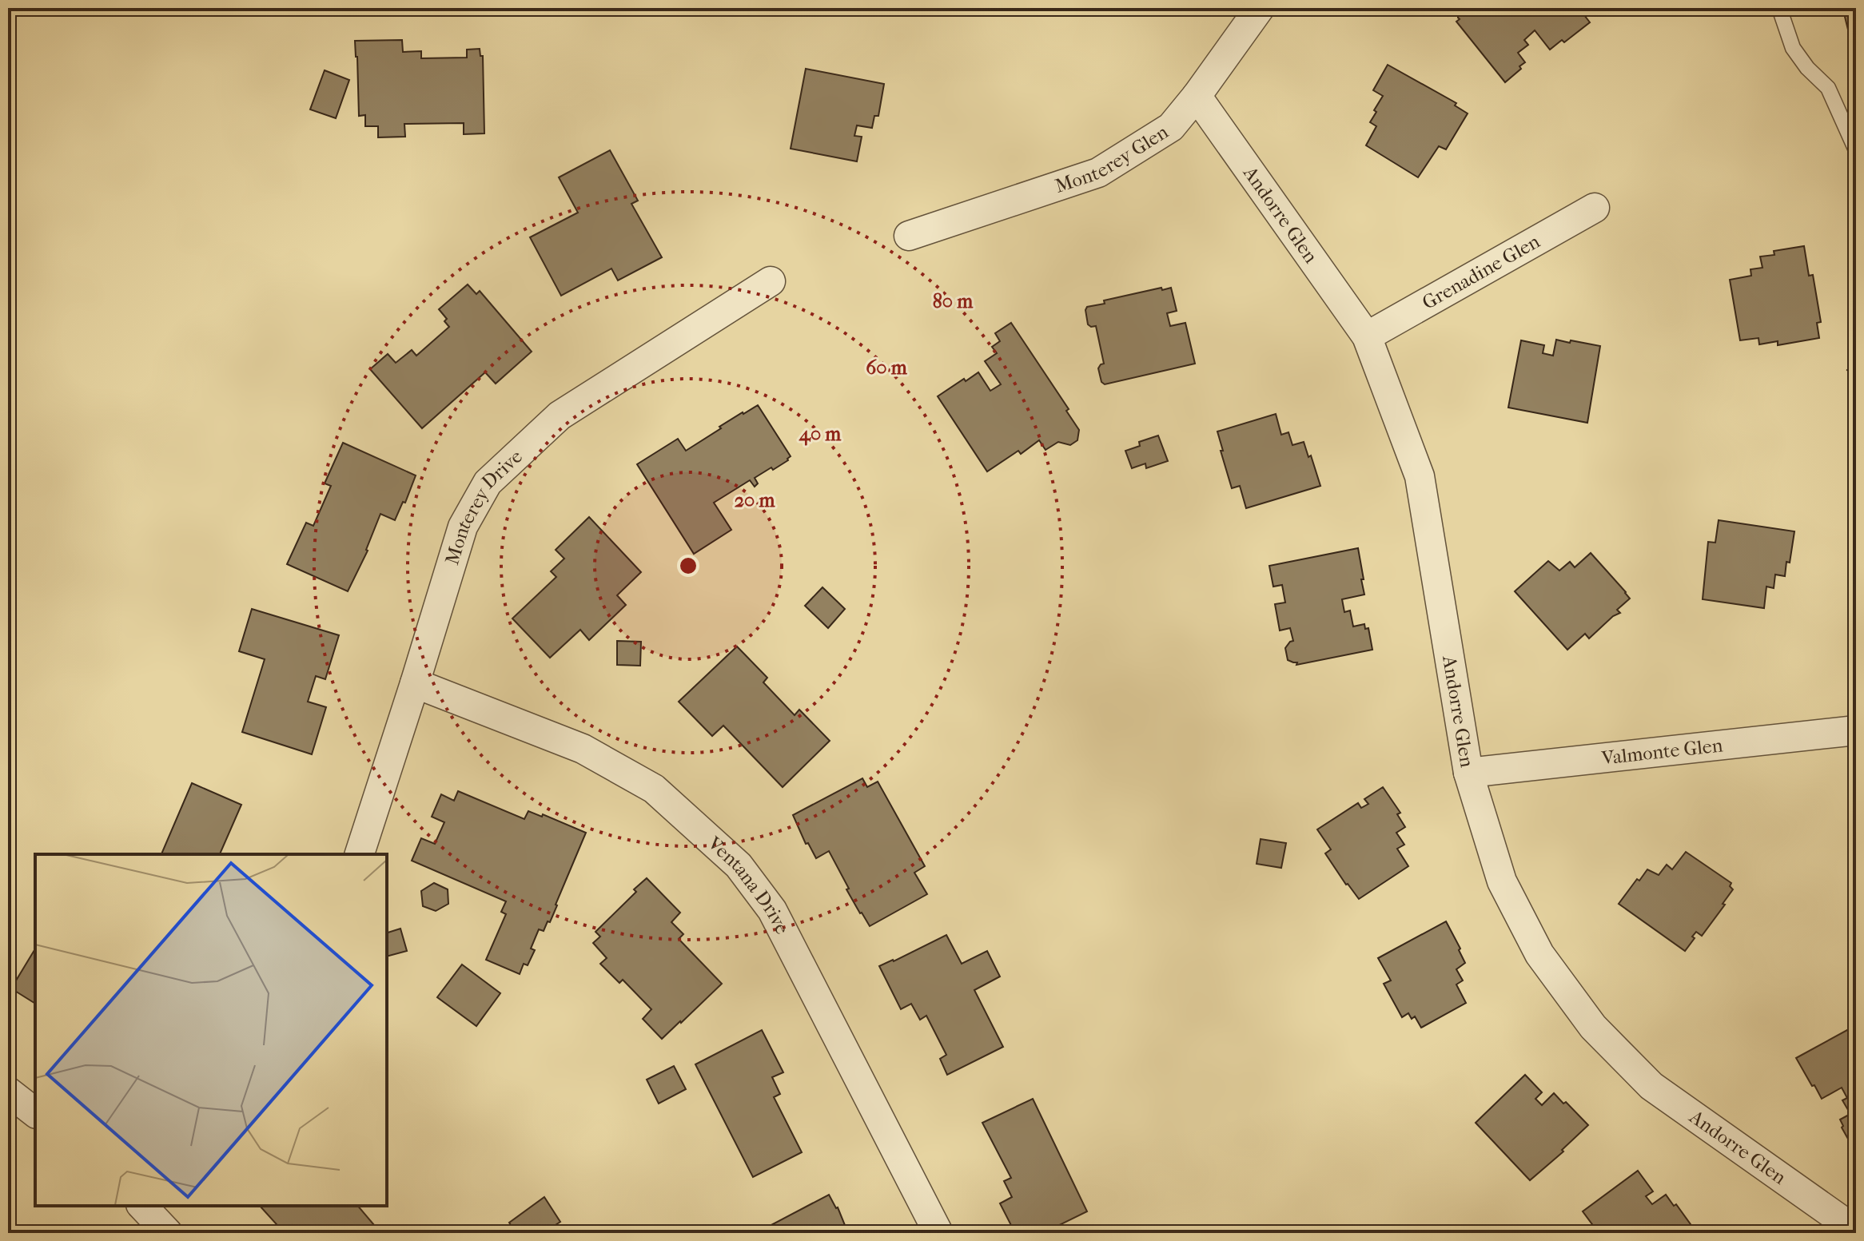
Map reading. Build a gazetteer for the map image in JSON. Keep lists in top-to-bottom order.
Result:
{
  "streets": {
    "street": [
      "Monterey Glen",
      "Andorre Glen",
      "Grenadine Glen",
      "Monterey Drive",
      "Valmonte Glen",
      "Ventana Drive"
    ]
  },
  "crossings": [
    ["Monterey Glen", "Andorre Glen"],
    ["Andorre Glen", "Grenadine Glen"],
    ["Andorre Glen", "Valmonte Glen"],
    ["Monterey Drive", "Ventana Drive"]
  ],
  "rings": [
    "80 m",
    "60 m",
    "40 m",
    "20 m"
  ]
}
